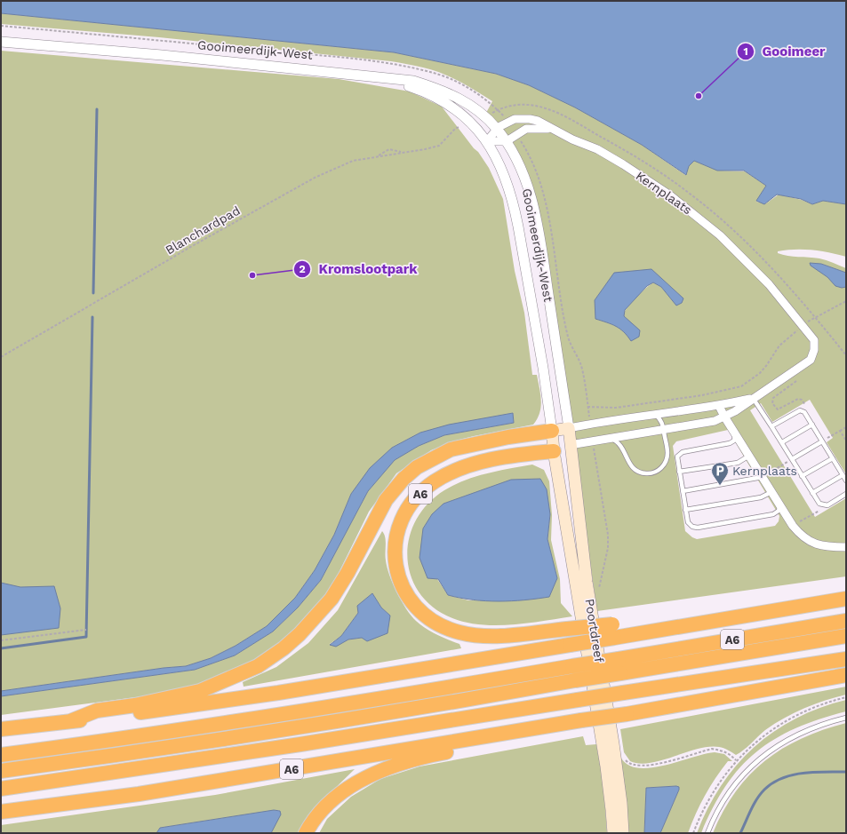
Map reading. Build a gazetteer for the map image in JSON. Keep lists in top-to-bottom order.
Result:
{
  "streets": {
    "highway": ["A6"],
    "main road": ["Kernplaats", "Poortdreef"],
    "street": ["Gooimeerdijk-West"],
    "path": ["Blanchardpad"]
  },
  "crossings": [
    ["Gooimeerdijk-West", "Kernplaats"],
    ["Gooimeerdijk-West", "Blanchardpad"],
    ["Gooimeerdijk-West", "A6"],
    ["Gooimeerdijk-West", "Poortdreef"],
    ["Kernplaats", "A6"],
    ["Kernplaats", "Poortdreef"],
    ["A6", "Poortdreef"]
  ],
  "places": {
    "other": ["Gooimeer", "Kromslootpark"],
    "parking": ["Kernplaats"]
  }
}
